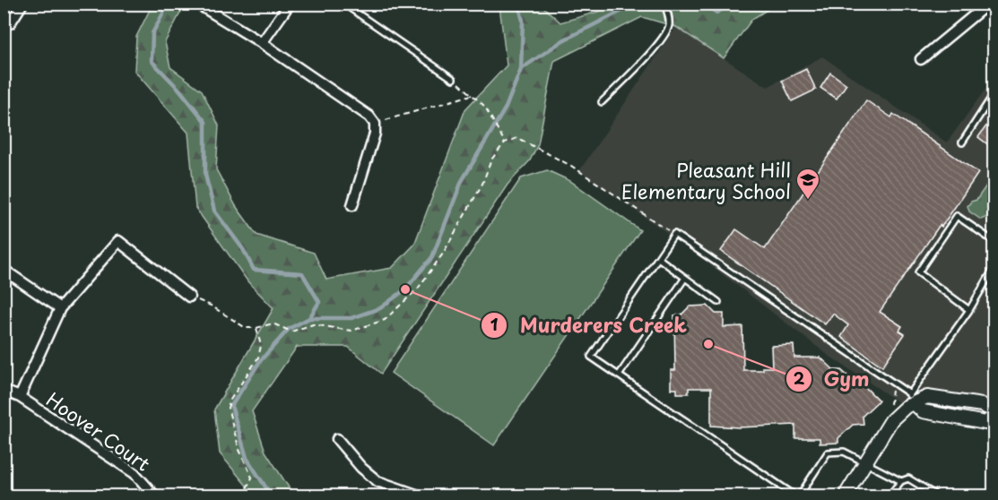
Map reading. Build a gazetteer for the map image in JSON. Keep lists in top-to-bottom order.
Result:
{
  "streets": {
    "street": ["Hoover Court"]
  },
  "places": {
    "school or university": ["Pleasant Hill Elementary School"],
    "other": ["Murderers Creek", "Gym"]
  }
}
